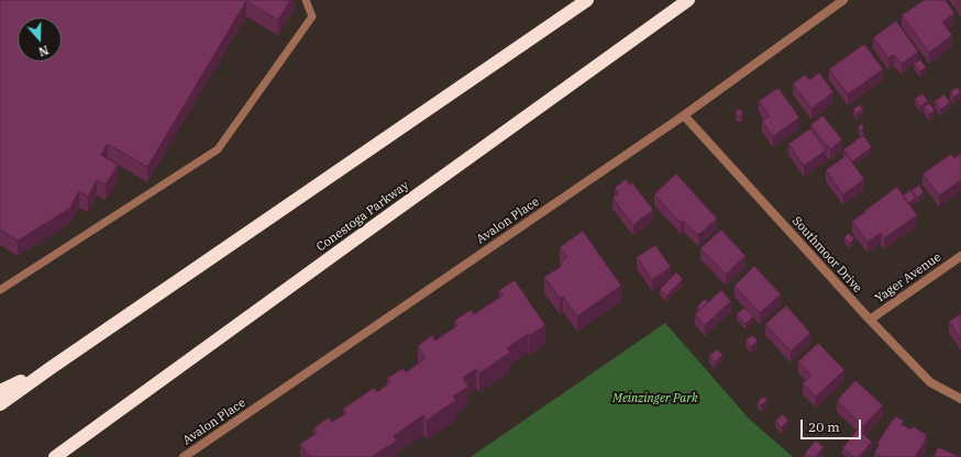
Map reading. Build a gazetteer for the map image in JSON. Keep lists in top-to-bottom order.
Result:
{
  "streets": {
    "highway": ["Conestoga Parkway"],
    "street": ["Avalon Place", "Southmoor Drive", "Yager Avenue"]
  },
  "crossings": [
    ["Avalon Place", "Southmoor Drive"],
    ["Southmoor Drive", "Yager Avenue"]
  ],
  "parks": ["Meinzinger Park"],
  "scale_bar": "20 m",
  "north": "bottom"
}
